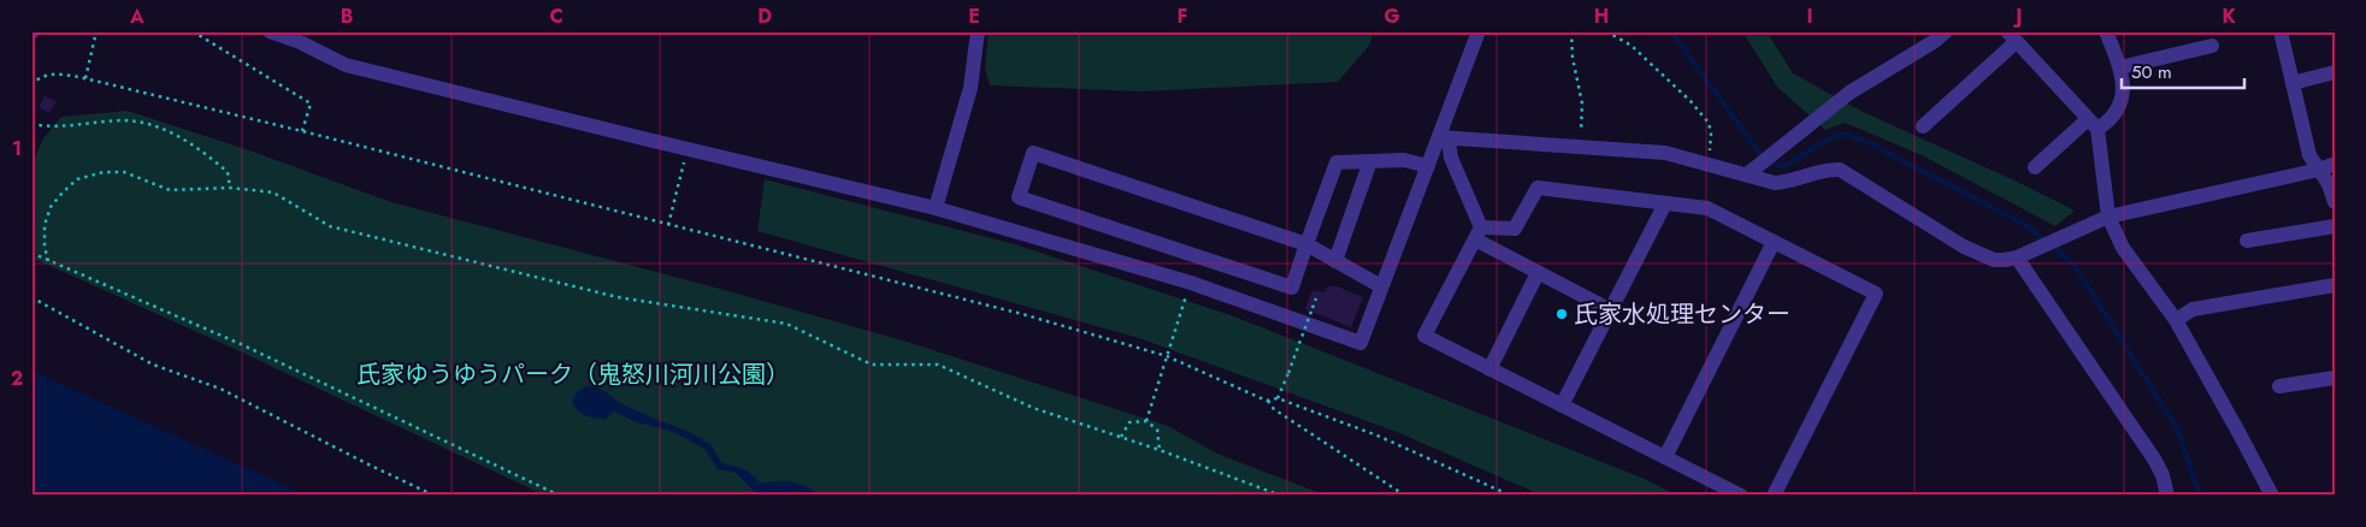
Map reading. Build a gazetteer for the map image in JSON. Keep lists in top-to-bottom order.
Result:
{
  "parks": ["氏家ゆうゆうパーク（鬼怒川河川公園）"],
  "places": ["氏家水処理センター"],
  "scale_bar": "50 m",
  "grid": {
    "columns": [
      "A",
      "B",
      "C",
      "D",
      "E",
      "F",
      "G",
      "H",
      "I",
      "J",
      "K"
    ],
    "rows": ["1", "2"]
  }
}
